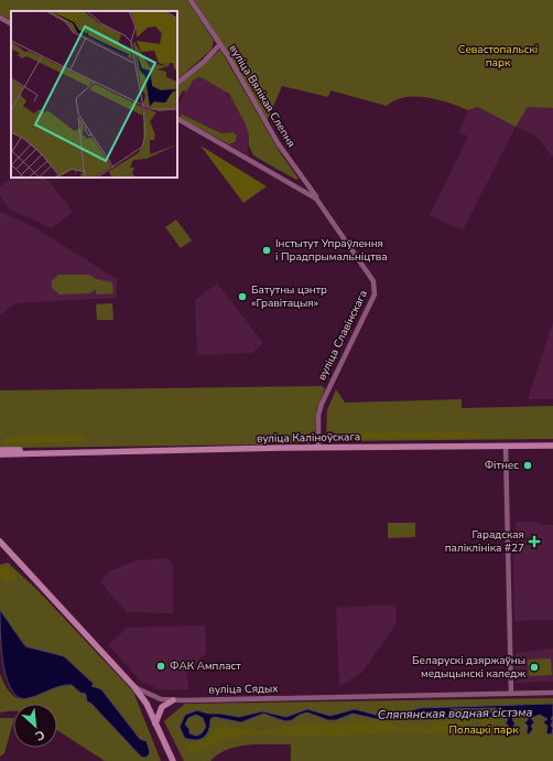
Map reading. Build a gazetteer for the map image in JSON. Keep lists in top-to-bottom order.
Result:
{
  "streets": {
    "main road": ["вуліца Каліноўскага", "вуліца Сядых"],
    "street": ["вуліца Вялікая Слепня", "вуліца Славінскага"]
  },
  "crossings": [
    ["вуліца Вялікая Слепня", "вуліца Славінскага"],
    ["вуліца Славінскага", "вуліца Каліноўскага"]
  ],
  "water": ["Сляпянская водная сістэма"],
  "parks": ["Севастопальскі парк", "Полацкі парк"],
  "places": {
    "other": [
      "Інстытут Упраўлення і Прадпрымальніцтва",
      "Батутны цэнтр «Гравітацыя»",
      "Фітнес",
      "ФАК Ампласт",
      "Беларускі дзяржаўны медыцынскі каледж"
    ],
    "health": ["Гарадская паліклініка #27"]
  },
  "north": "bottom right"
}
